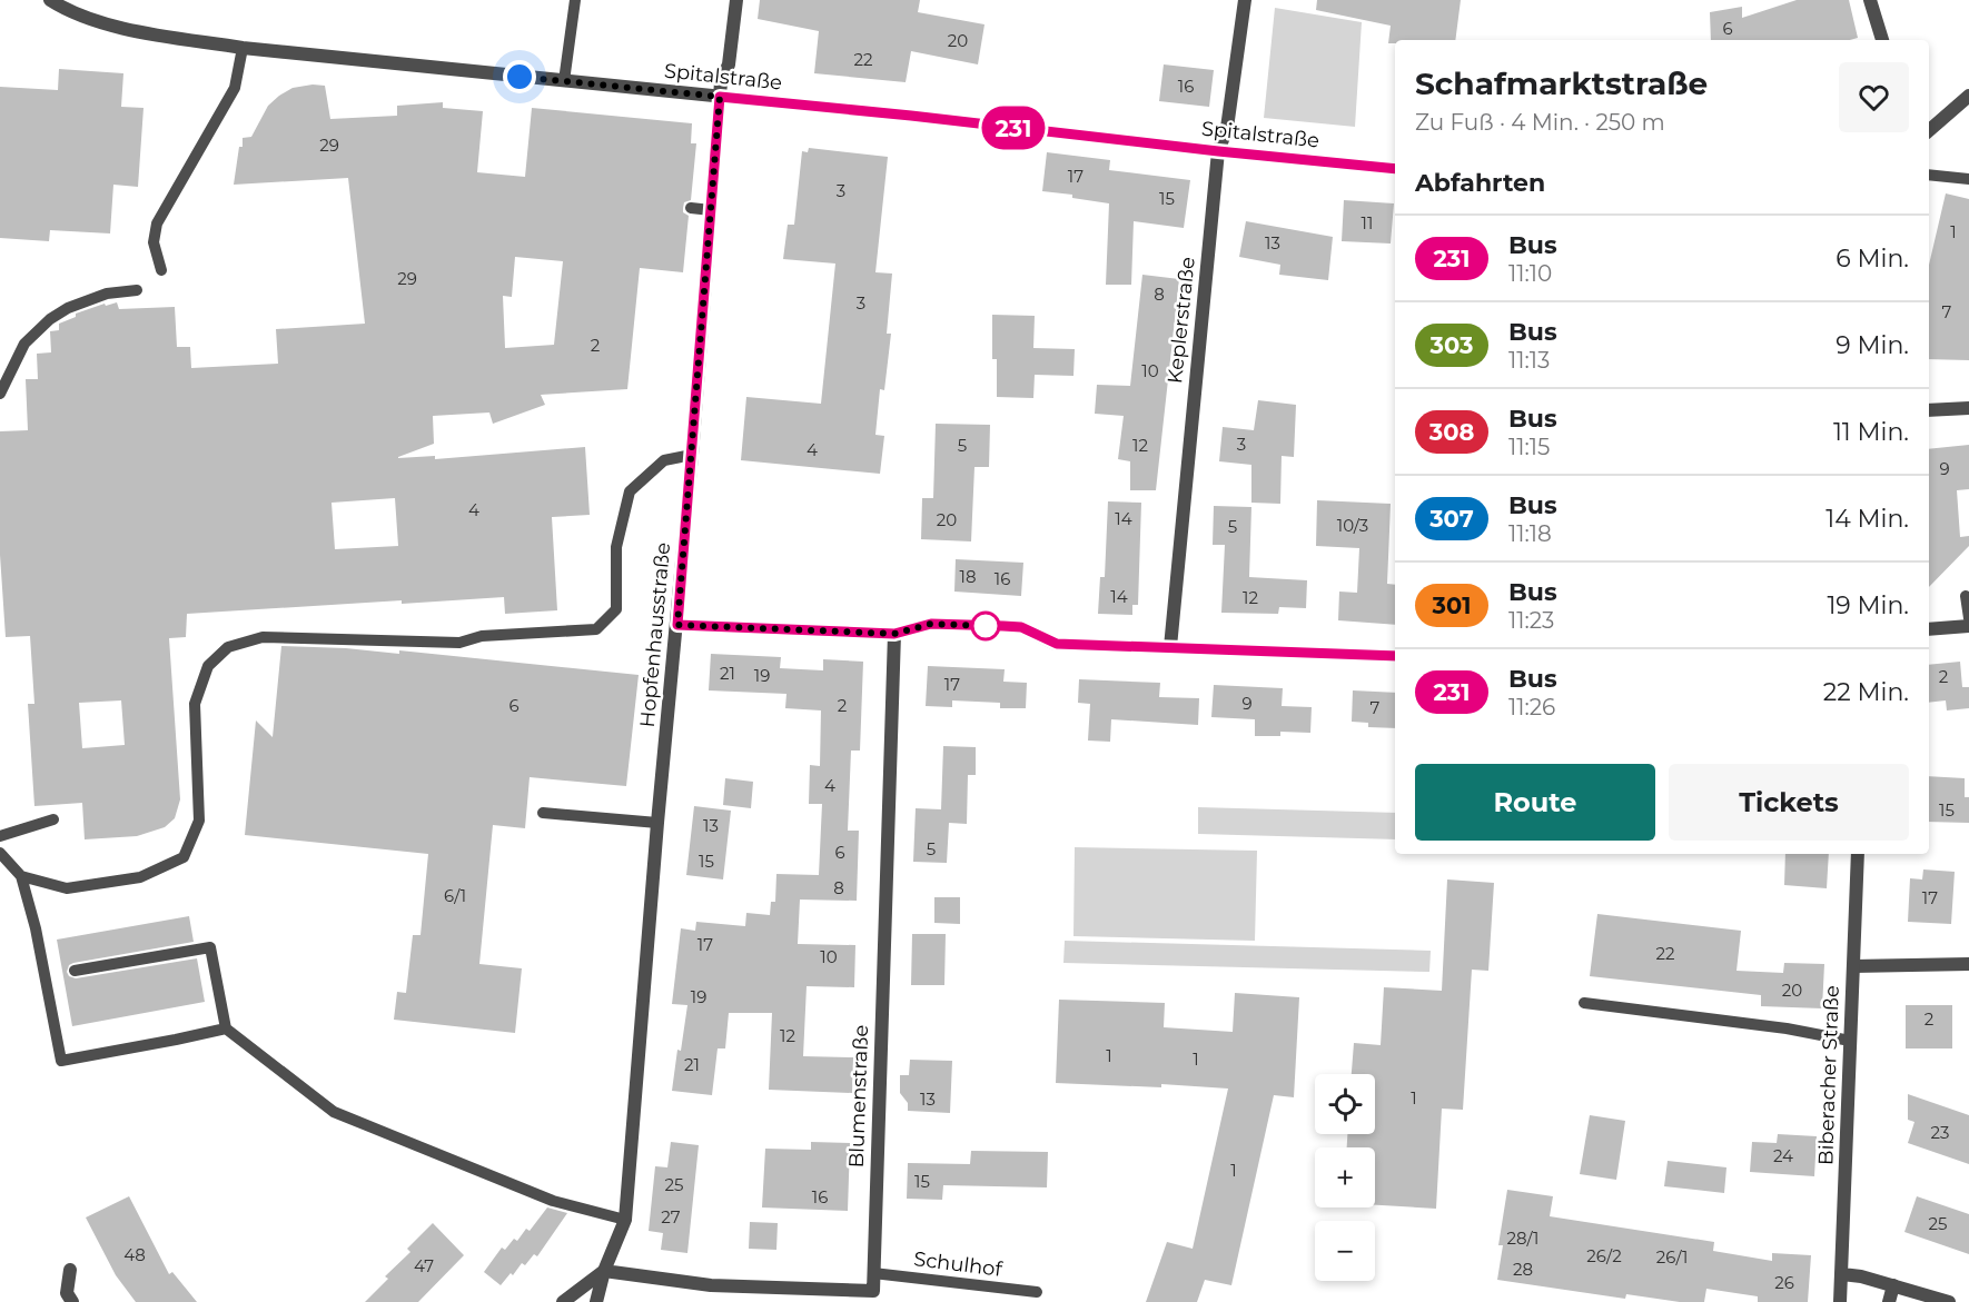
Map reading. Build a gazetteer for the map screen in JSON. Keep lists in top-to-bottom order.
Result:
{
  "streets": {
    "street": [
      "Spitalstraße",
      "Keplerstraße",
      "Hopfenhausstraße",
      "Biberacher Straße",
      "Blumenstraße"
    ],
    "lane": ["Schulhof"]
  },
  "crossings": [
    ["Spitalstraße", "Keplerstraße"],
    ["Spitalstraße", "Hopfenhausstraße"],
    ["Blumenstraße", "Schulhof"]
  ],
  "lines": ["bus line 231"],
  "house_numbers": [
    "6",
    "20",
    "22",
    "16",
    "29",
    "17",
    "3",
    "15",
    "11",
    "1",
    "13",
    "29",
    "8",
    "3",
    "7",
    "2",
    "10",
    "3",
    "5",
    "12",
    "4",
    "9",
    "4",
    "14",
    "20",
    "10/3",
    "5",
    "18",
    "16",
    "14",
    "12",
    "21",
    "19",
    "2",
    "17",
    "9",
    "6",
    "2",
    "7",
    "4",
    "15",
    "13",
    "5",
    "6",
    "15",
    "8",
    "6/1",
    "17",
    "17",
    "22",
    "10",
    "20",
    "19",
    "2",
    "12",
    "1",
    "1",
    "21",
    "1",
    "13",
    "23",
    "24",
    "1",
    "15",
    "25",
    "16",
    "27",
    "25",
    "28/1",
    "48",
    "26/2",
    "26/1",
    "47",
    "28",
    "26"
  ],
  "page": {
    "on_map": "231",
    "heading": [
      ["Schafmarktstraße", "Zu Fuß · 4 Min. · 250 m"],
      "Abfahrten"
    ],
    "list": [
      {
        "mark": "231",
        "name": "Bus",
        "note": "11:10",
        "value": "6 Min."
      },
      {
        "mark": "303",
        "name": "Bus",
        "note": "11:13",
        "value": "9 Min."
      },
      {
        "mark": "308",
        "name": "Bus",
        "note": "11:15",
        "value": "11 Min."
      },
      {
        "mark": "307",
        "name": "Bus",
        "note": "11:18",
        "value": "14 Min."
      },
      {
        "mark": "301",
        "name": "Bus",
        "note": "11:23",
        "value": "19 Min."
      },
      {
        "mark": "231",
        "name": "Bus",
        "note": "11:26",
        "value": "22 Min."
      }
    ],
    "buttons": ["Route", "Tickets"],
    "map_buttons": ["+", "−"]
  }
}
